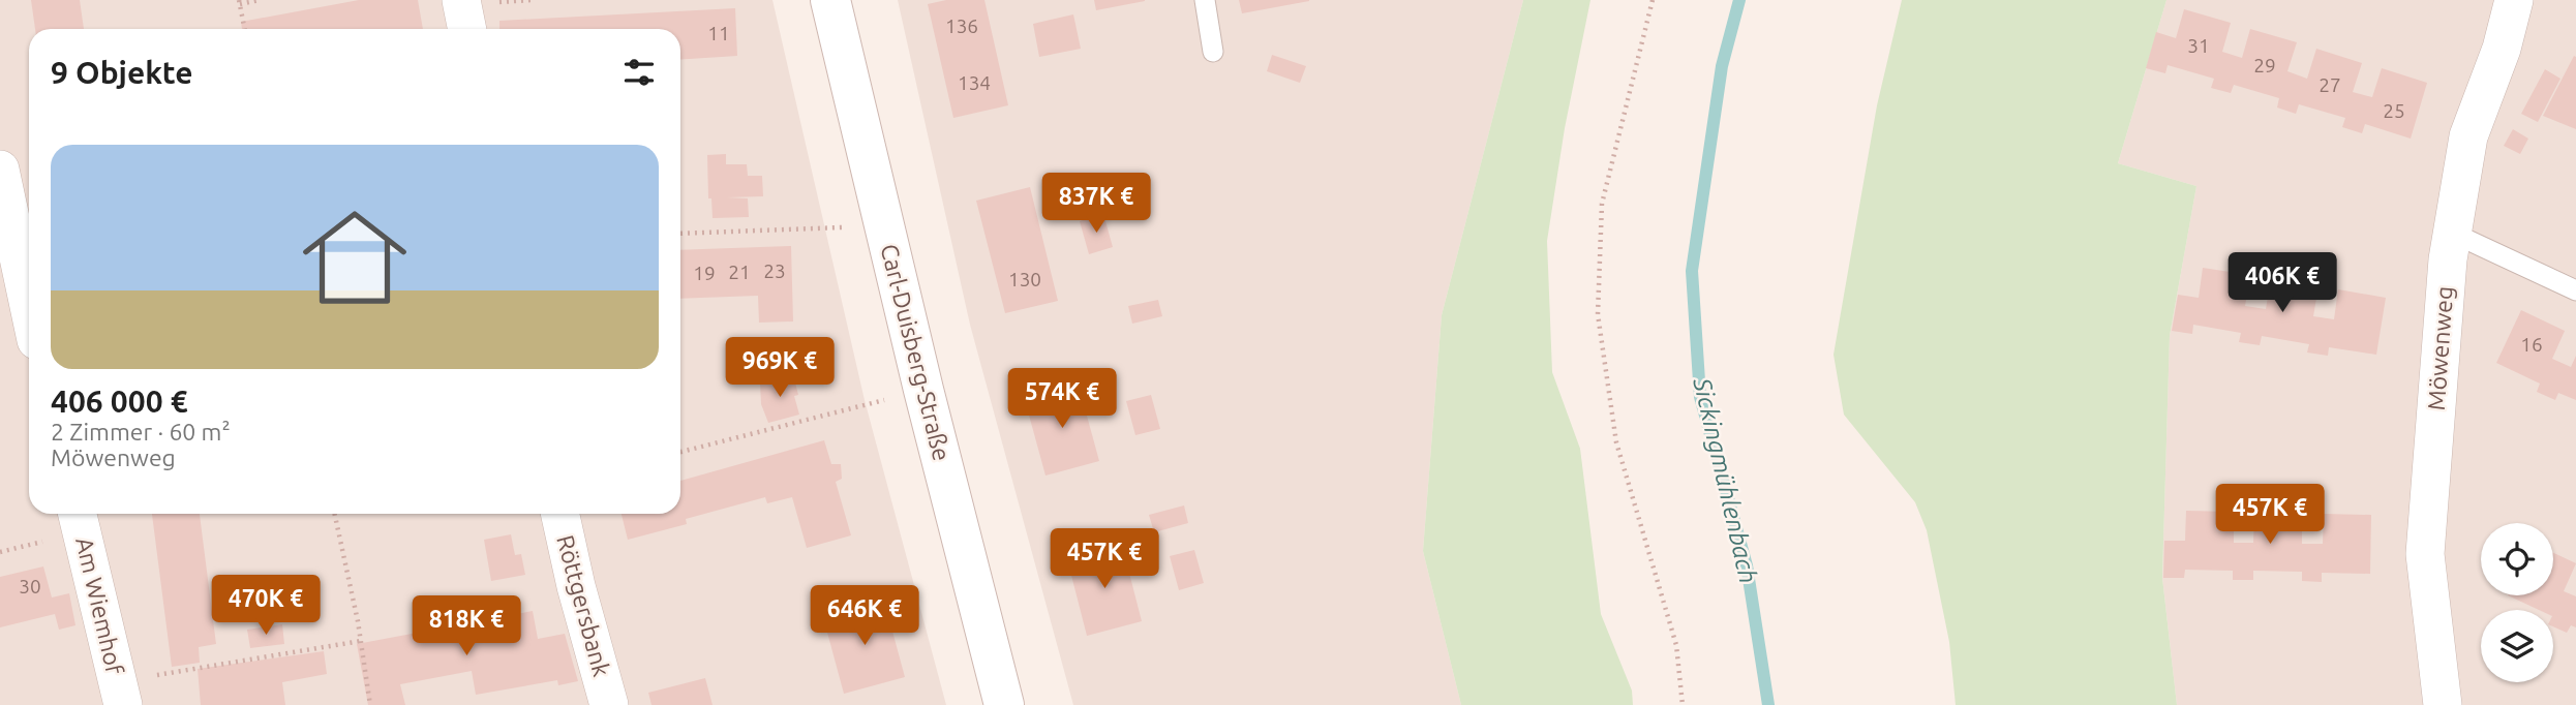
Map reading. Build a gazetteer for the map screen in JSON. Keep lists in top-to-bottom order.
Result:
{
  "streets": {
    "main road": ["Carl-Duisberg-Straße"],
    "street": ["Möwenweg", "Am Wiemhof", "Röttgersbank"]
  },
  "water": ["Sickingmühlenbach"],
  "house_numbers": [
    "136",
    "11",
    "31",
    "29",
    "134",
    "27",
    "25",
    "23",
    "21",
    "19",
    "130",
    "16",
    "30"
  ],
  "page": {
    "heading": "9 Objekte",
    "list": [
      {
        "name": "406 000 €",
        "note": "2 Zimmer · 60 m² · Möwenweg"
      }
    ],
    "price": [
      "837K €",
      "406K €",
      "969K €",
      "574K €",
      "457K €",
      "457K €",
      "470K €",
      "646K €",
      "818K €"
    ]
  }
}
